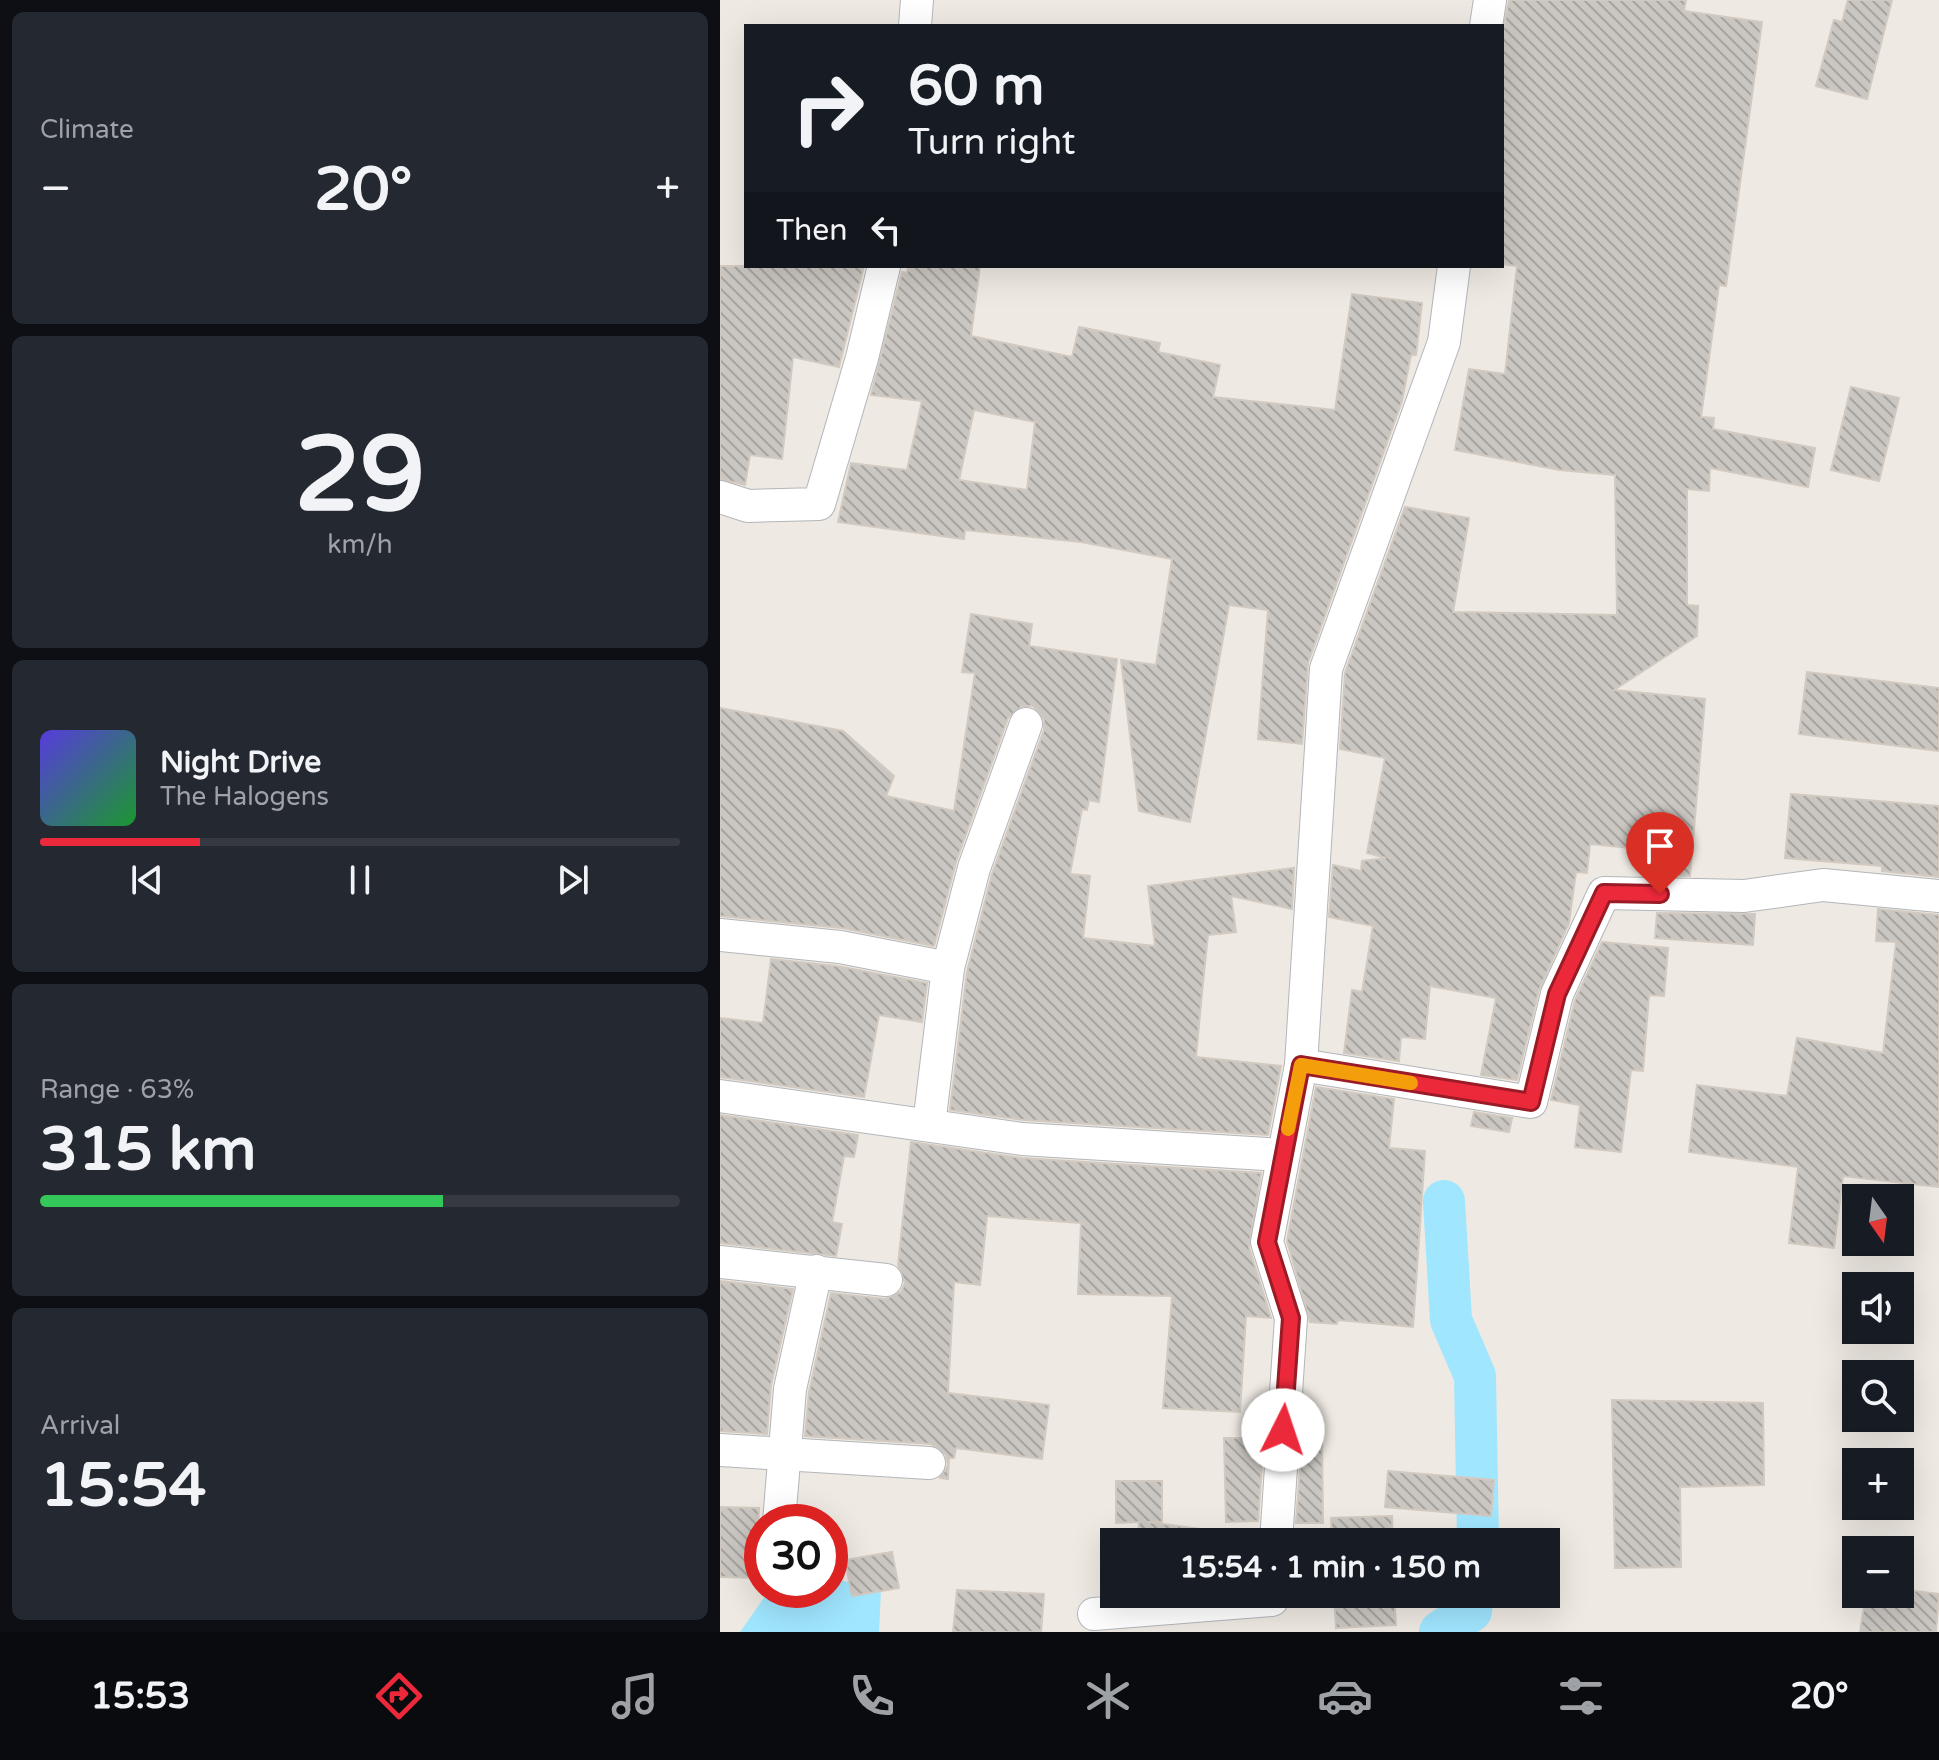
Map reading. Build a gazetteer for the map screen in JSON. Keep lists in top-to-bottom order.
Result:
{
  "north": "bottom",
  "page": {
    "tile": [
      "Climate",
      ["29", "km/h"],
      ["Range · 63%", "315 km"],
      ["Arrival", "15:54"]
    ],
    "turn": ["60 m", "Turn right"],
    "heat": ["−", "20°", "+"],
    "then": "Then",
    "song": ["Night Drive", "The Halogens"],
    "map_buttons": ["+", "−"],
    "limit": "30",
    "trip": "15:54 · 1 min · 150 m",
    "tabs": ["15:53", "20°"]
  }
}
